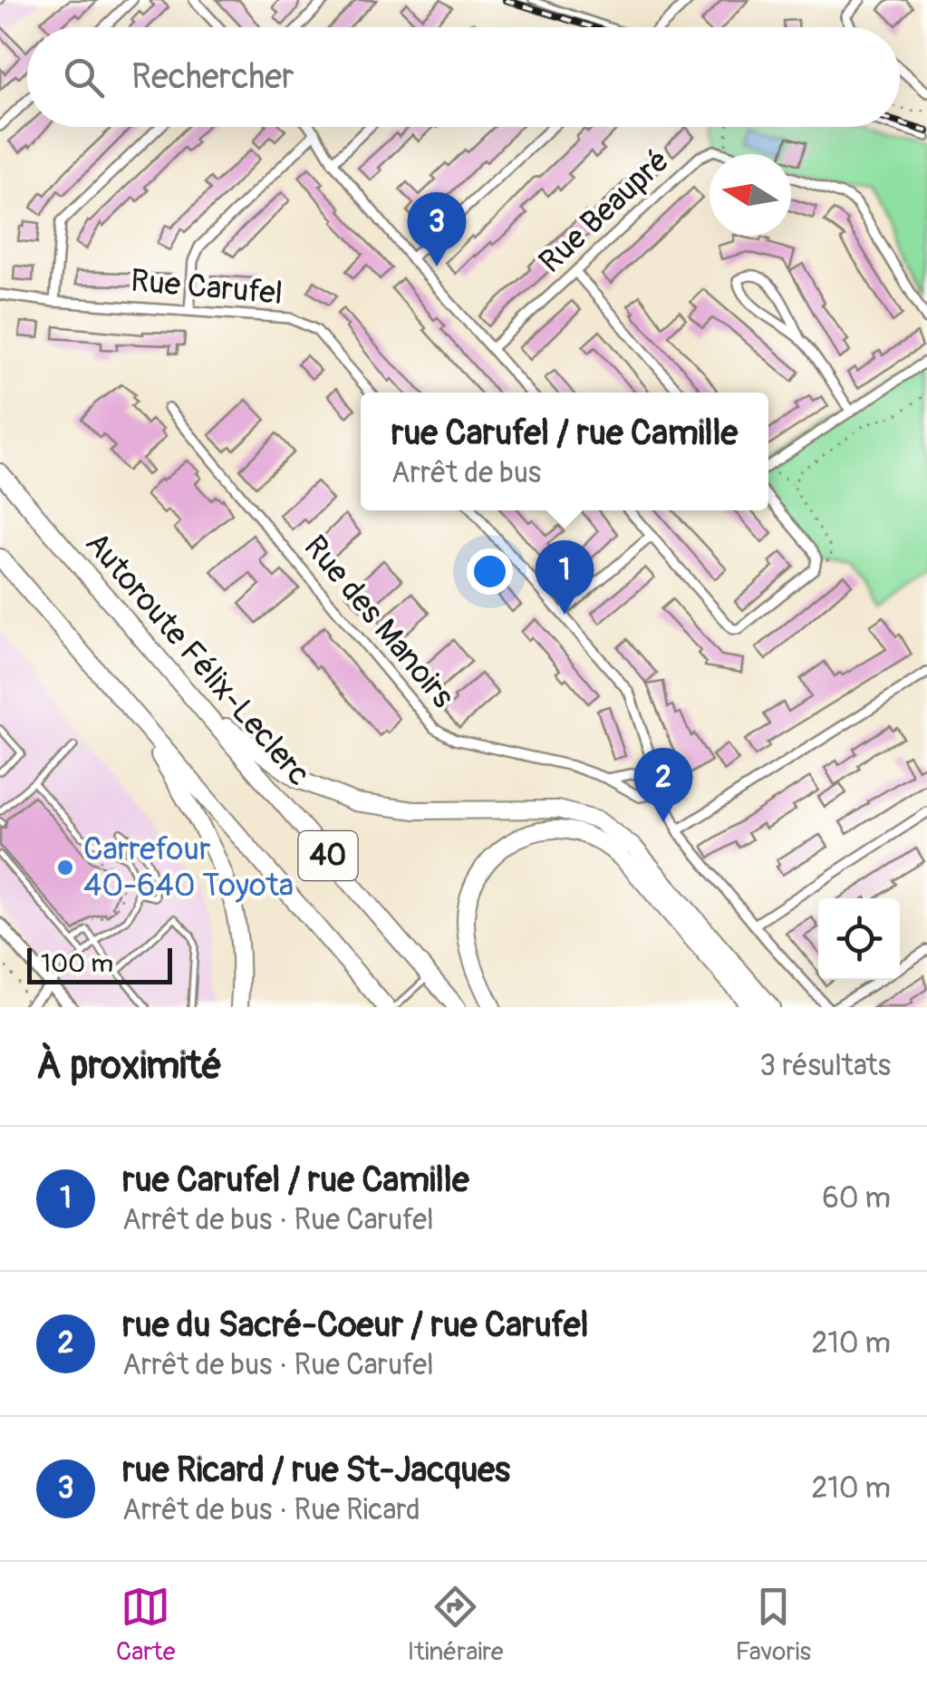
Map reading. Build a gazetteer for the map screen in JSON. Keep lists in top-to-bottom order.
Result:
{
  "streets": {
    "highway": ["Autoroute Félix-Leclerc", "40"],
    "street": ["Rue Beaupré", "Rue Carufel", "Rue des Manoirs"]
  },
  "places": ["Carrefour 40-640 Toyota"],
  "scale_bar": "100 m",
  "north": "left",
  "page": {
    "search": "Rechercher",
    "pins": ["3", "1", "2"],
    "popup": ["rue Carufel / rue Camille", "Arrêt de bus"],
    "scale": "100 m",
    "heading": ["À proximité", "3 résultats"],
    "list": [
      {
        "mark": "1",
        "name": "rue Carufel / rue Camille",
        "note": "Arrêt de bus · Rue Carufel",
        "value": "60 m"
      },
      {
        "mark": "2",
        "name": "rue du Sacré-Coeur / rue Carufel",
        "note": "Arrêt de bus · Rue Carufel",
        "value": "210 m"
      },
      {
        "mark": "3",
        "name": "rue Ricard / rue St-Jacques",
        "note": "Arrêt de bus · Rue Ricard",
        "value": "210 m"
      }
    ],
    "nav": ["Carte", "Itinéraire", "Favoris"]
  }
}
